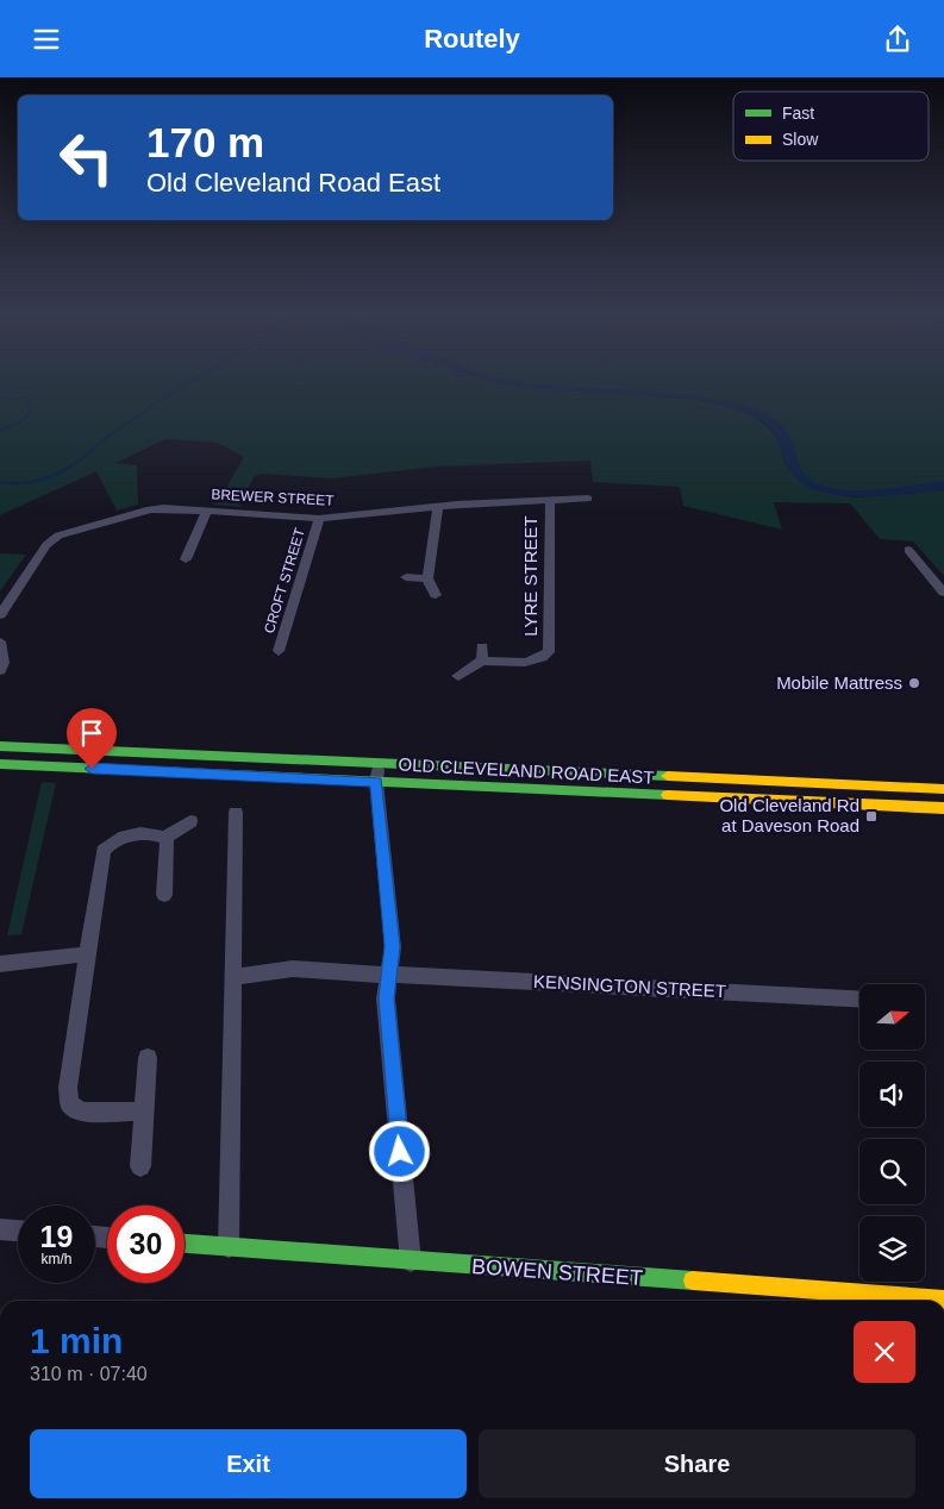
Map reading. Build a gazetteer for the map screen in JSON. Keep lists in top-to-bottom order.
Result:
{
  "streets": {
    "main road": ["OLD CLEVELAND ROAD EAST", "BOWEN STREET"],
    "street": [
      "BREWER STREET",
      "LYRE STREET",
      "CROFT STREET",
      "KENSINGTON STREET"
    ]
  },
  "crossings": [
    ["BREWER STREET", "LYRE STREET"],
    ["BREWER STREET", "CROFT STREET"]
  ],
  "places": {
    "other": ["Mobile Mattress"],
    "transit": ["Old Cleveland Rd at Daveson Road"]
  },
  "legend": ["Fast", "Slow"],
  "north": "right",
  "page": {
    "header": "Routely",
    "turn": ["170 m", "Old Cleveland Road East"],
    "speed": "19 km/h",
    "limit": "30",
    "heading": ["1 min", "310 m · 07:40"],
    "buttons": ["Exit", "Share"]
  }
}
